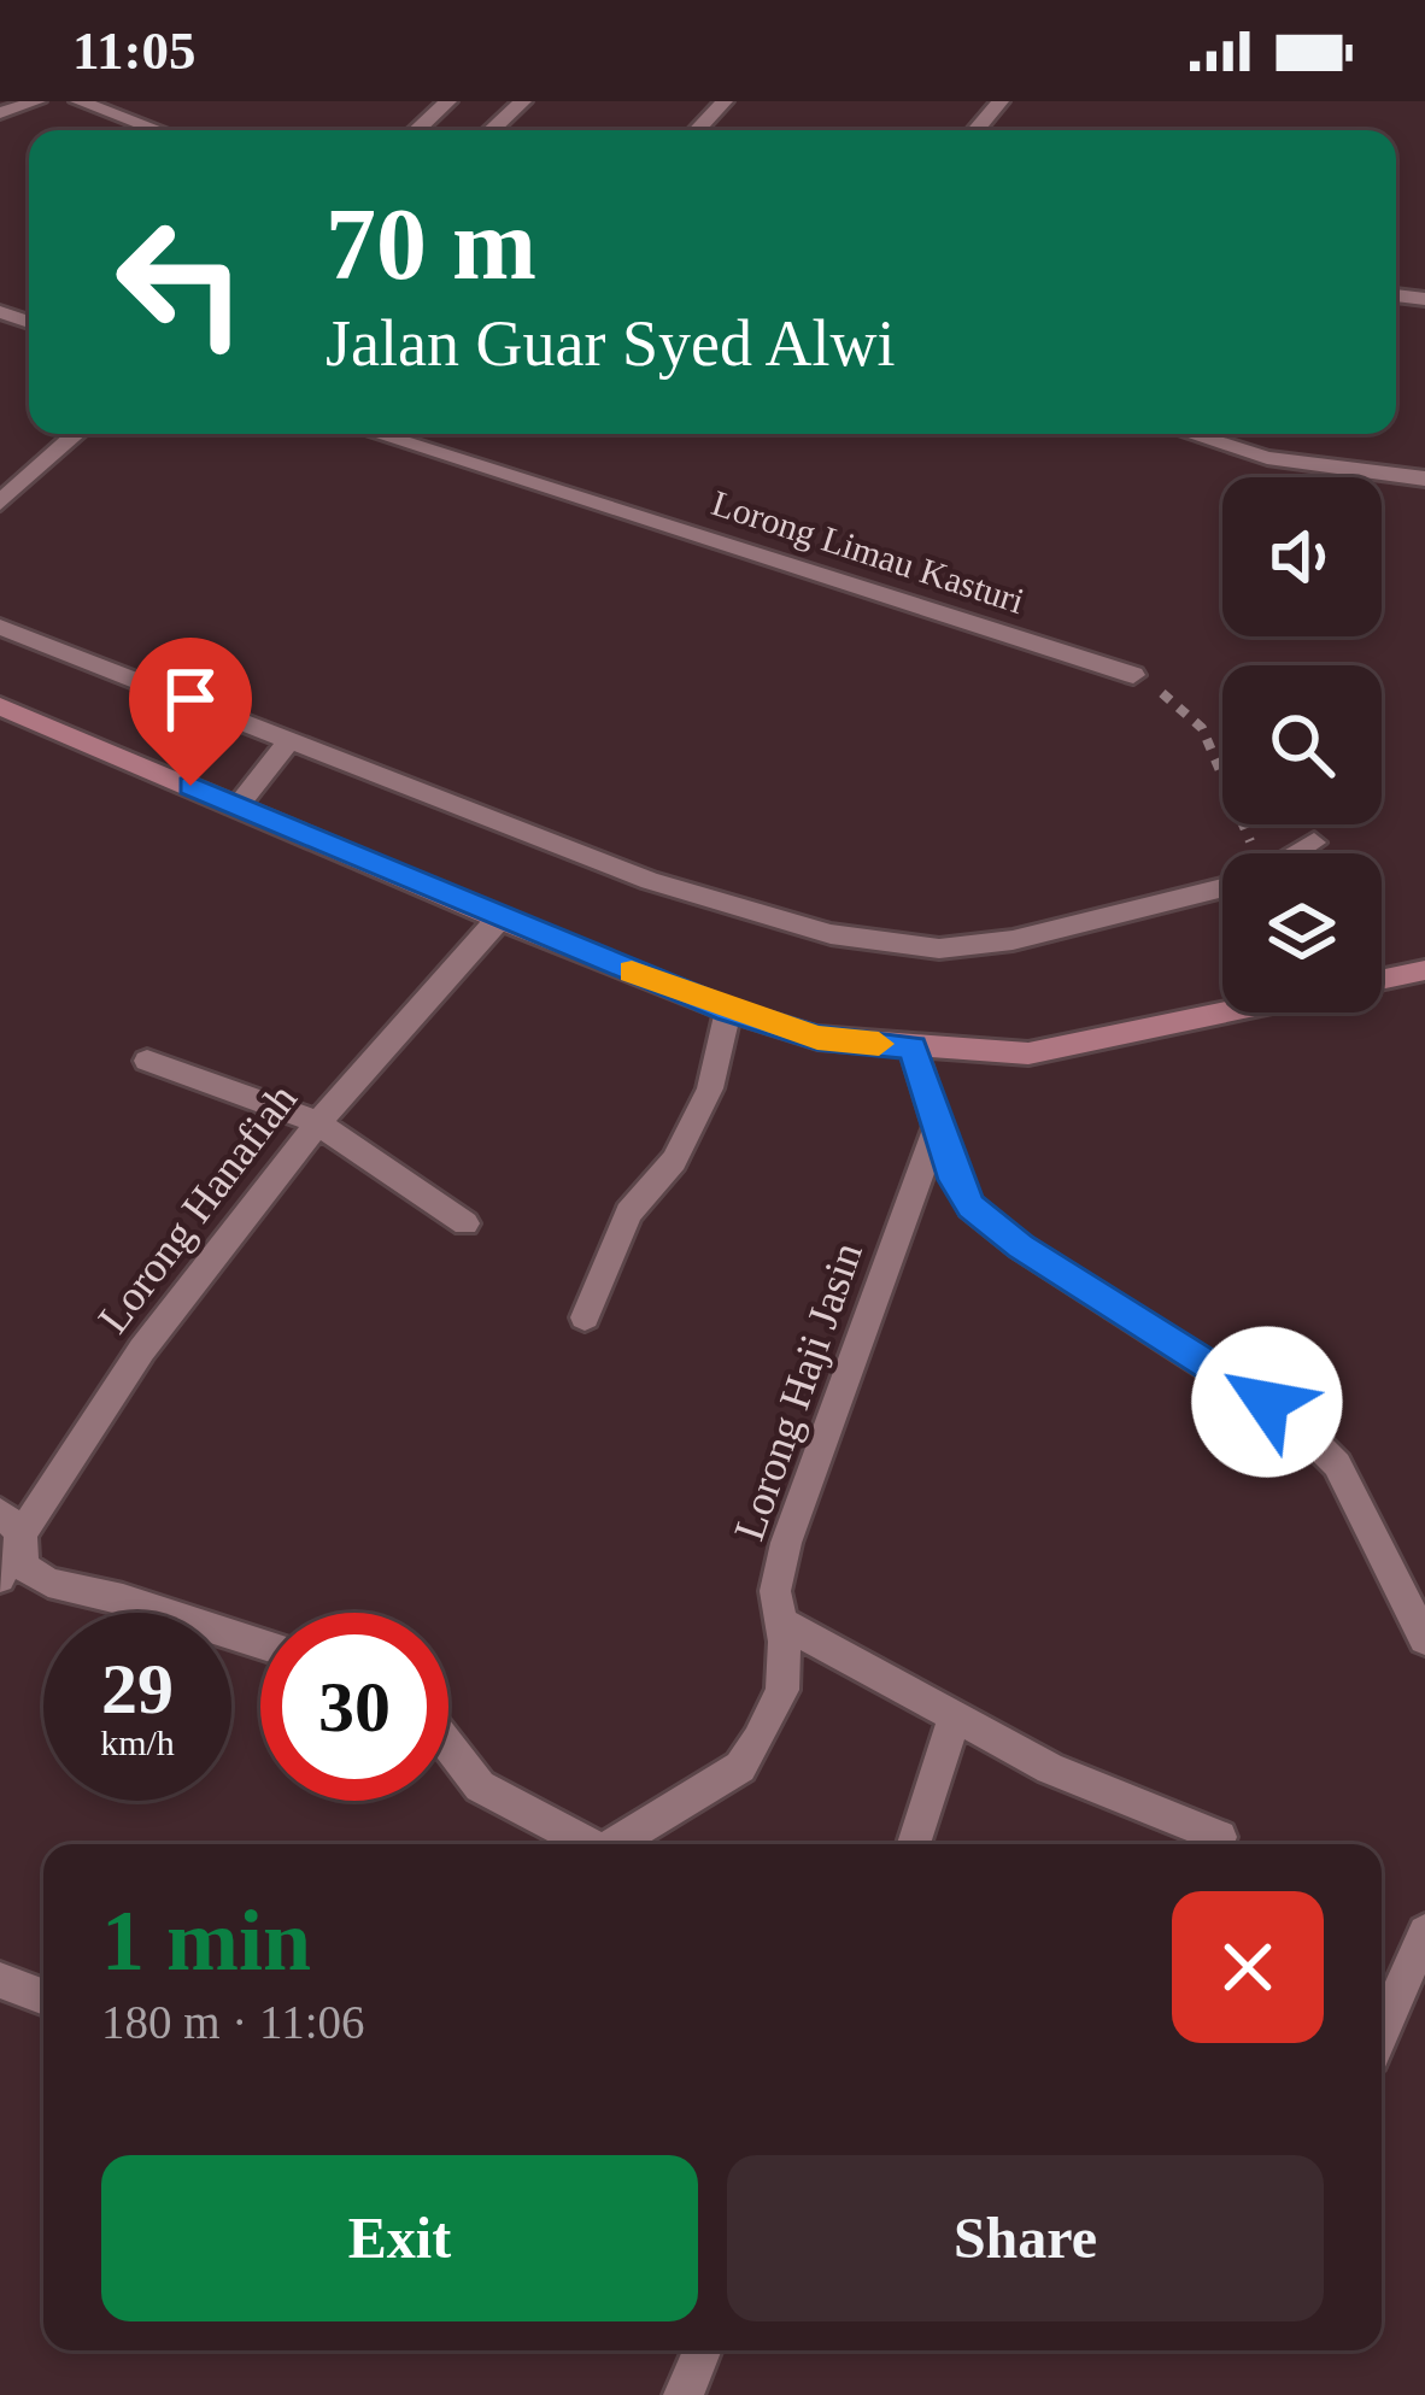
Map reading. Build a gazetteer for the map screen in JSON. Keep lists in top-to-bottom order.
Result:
{
  "streets": {
    "street": ["Lorong Limau Kasturi", "Lorong Hanafiah", "Lorong Haji Jasin"]
  },
  "page": {
    "status": "11:05",
    "turn": ["70 m", "Jalan Guar Syed Alwi"],
    "speed": "29 km/h",
    "limit": "30",
    "heading": ["1 min", "180 m · 11:06"],
    "buttons": ["Exit", "Share"]
  }
}
